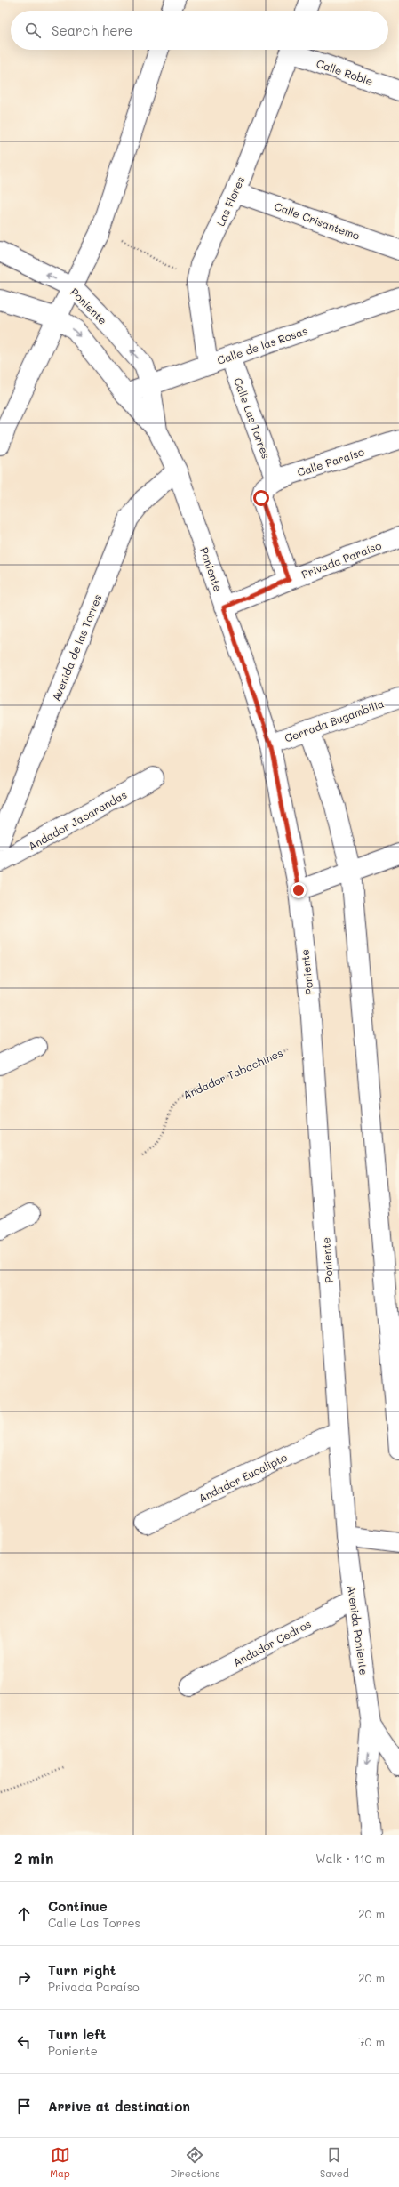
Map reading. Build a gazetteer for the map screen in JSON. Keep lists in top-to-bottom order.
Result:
{
  "streets": {
    "street": [
      "Calle Roble",
      "Las Flores",
      "Calle Crisantemo",
      "Poniente",
      "Calle de las Rosas",
      "Calle Las Torres",
      "Calle Paraíso",
      "Privada Paraíso",
      "Avenida de las Torres",
      "Cerrada Bugambilia",
      "Andador Jacarandas",
      "Andador Eucalipto",
      "Avenida Poniente",
      "Andador Cedros"
    ],
    "path": ["Andador Tabachines"]
  },
  "crossings": [
    ["Las Flores", "Calle Crisantemo"],
    ["Las Flores", "Calle de las Rosas"],
    ["Poniente", "Calle de las Rosas"],
    ["Poniente", "Privada Paraíso"],
    ["Poniente", "Avenida de las Torres"],
    ["Poniente", "Cerrada Bugambilia"],
    ["Poniente", "Andador Tabachines"],
    ["Poniente", "Andador Eucalipto"],
    ["Poniente", "Avenida Poniente"],
    ["Calle de las Rosas", "Calle Las Torres"],
    ["Calle Las Torres", "Calle Paraíso"],
    ["Calle Las Torres", "Privada Paraíso"],
    ["Avenida Poniente", "Andador Cedros"]
  ],
  "page": {
    "search": "Search here",
    "heading": ["2 min", "Walk · 110 m"],
    "list": [
      ["Continue", "Calle Las Torres", "20 m"],
      ["Turn right", "Privada Paraíso", "20 m"],
      ["Turn left", "Poniente", "70 m"],
      "Arrive at destination"
    ],
    "nav": ["Map", "Directions", "Saved"]
  }
}
